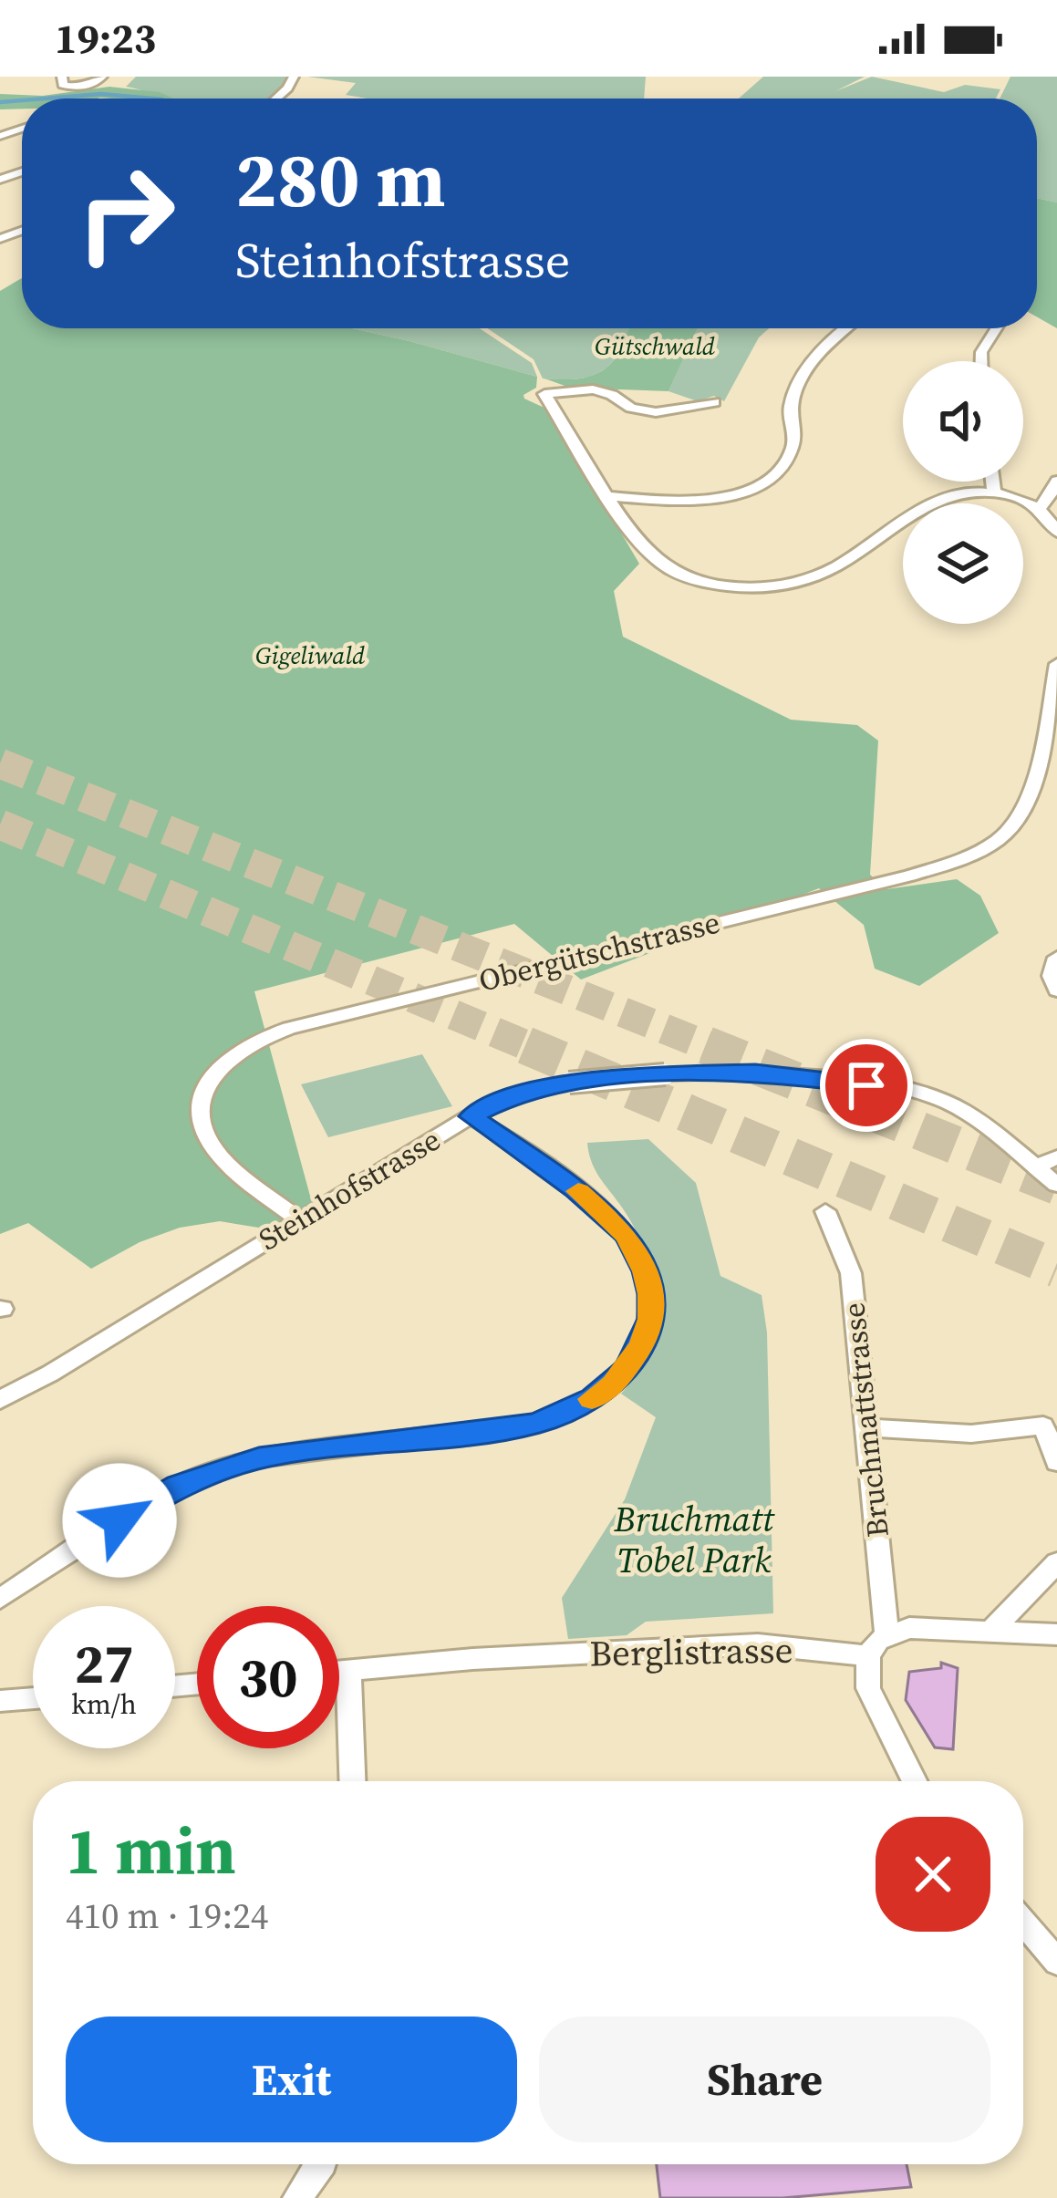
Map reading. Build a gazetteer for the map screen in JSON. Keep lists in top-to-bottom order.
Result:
{
  "streets": {
    "street": [
      "Obergütschstrasse",
      "Steinhofstrasse",
      "Bruchmattstrasse",
      "Berglistrasse"
    ]
  },
  "crossings": [
    ["Obergütschstrasse", "Steinhofstrasse"]
  ],
  "parks": ["Gütschwald", "Gigeliwald", "Bruchmatt Tobel Park"],
  "page": {
    "status": "19:23",
    "turn": ["280 m", "Steinhofstrasse"],
    "speed": "27 km/h",
    "limit": "30",
    "heading": ["1 min", "410 m · 19:24"],
    "buttons": ["Exit", "Share"]
  }
}
